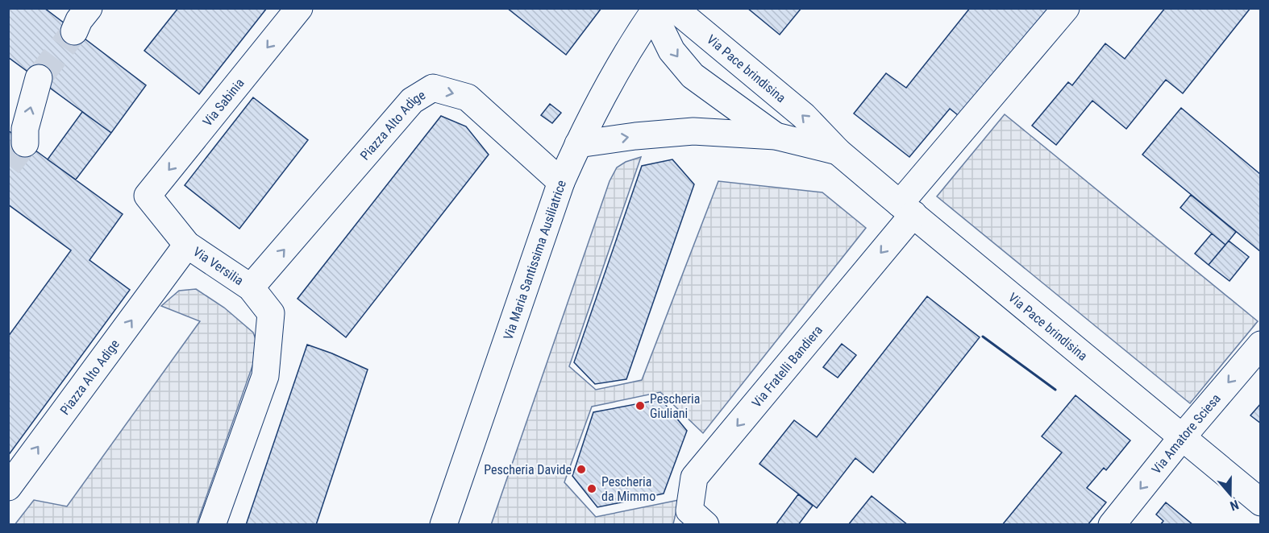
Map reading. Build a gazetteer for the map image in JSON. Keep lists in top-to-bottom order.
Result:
{
  "streets": {
    "street": [
      "Via Pace brindisina",
      "Via Sabinia",
      "Piazza Alto Adige",
      "Via Maria Santissima Ausiliatrice",
      "Via Versilia",
      "Via Fratelli Bandiera",
      "Via Amatore Sciesa"
    ]
  },
  "crossings": [
    ["Via Pace brindisina", "Via Maria Santissima Ausiliatrice"],
    ["Via Pace brindisina", "Via Fratelli Bandiera"],
    ["Via Pace brindisina", "Via Amatore Sciesa"],
    ["Via Sabinia", "Via Versilia"],
    ["Piazza Alto Adige", "Via Maria Santissima Ausiliatrice"],
    ["Piazza Alto Adige", "Via Versilia"]
  ],
  "one_way": [
    "Via Sabinia",
    "Piazza Alto Adige",
    "Via Fratelli Bandiera",
    "Via Amatore Sciesa"
  ],
  "places": ["Pescheria Giuliani", "Pescheria Davide", "Pescheria da Mimmo"],
  "north": "bottom"
}
